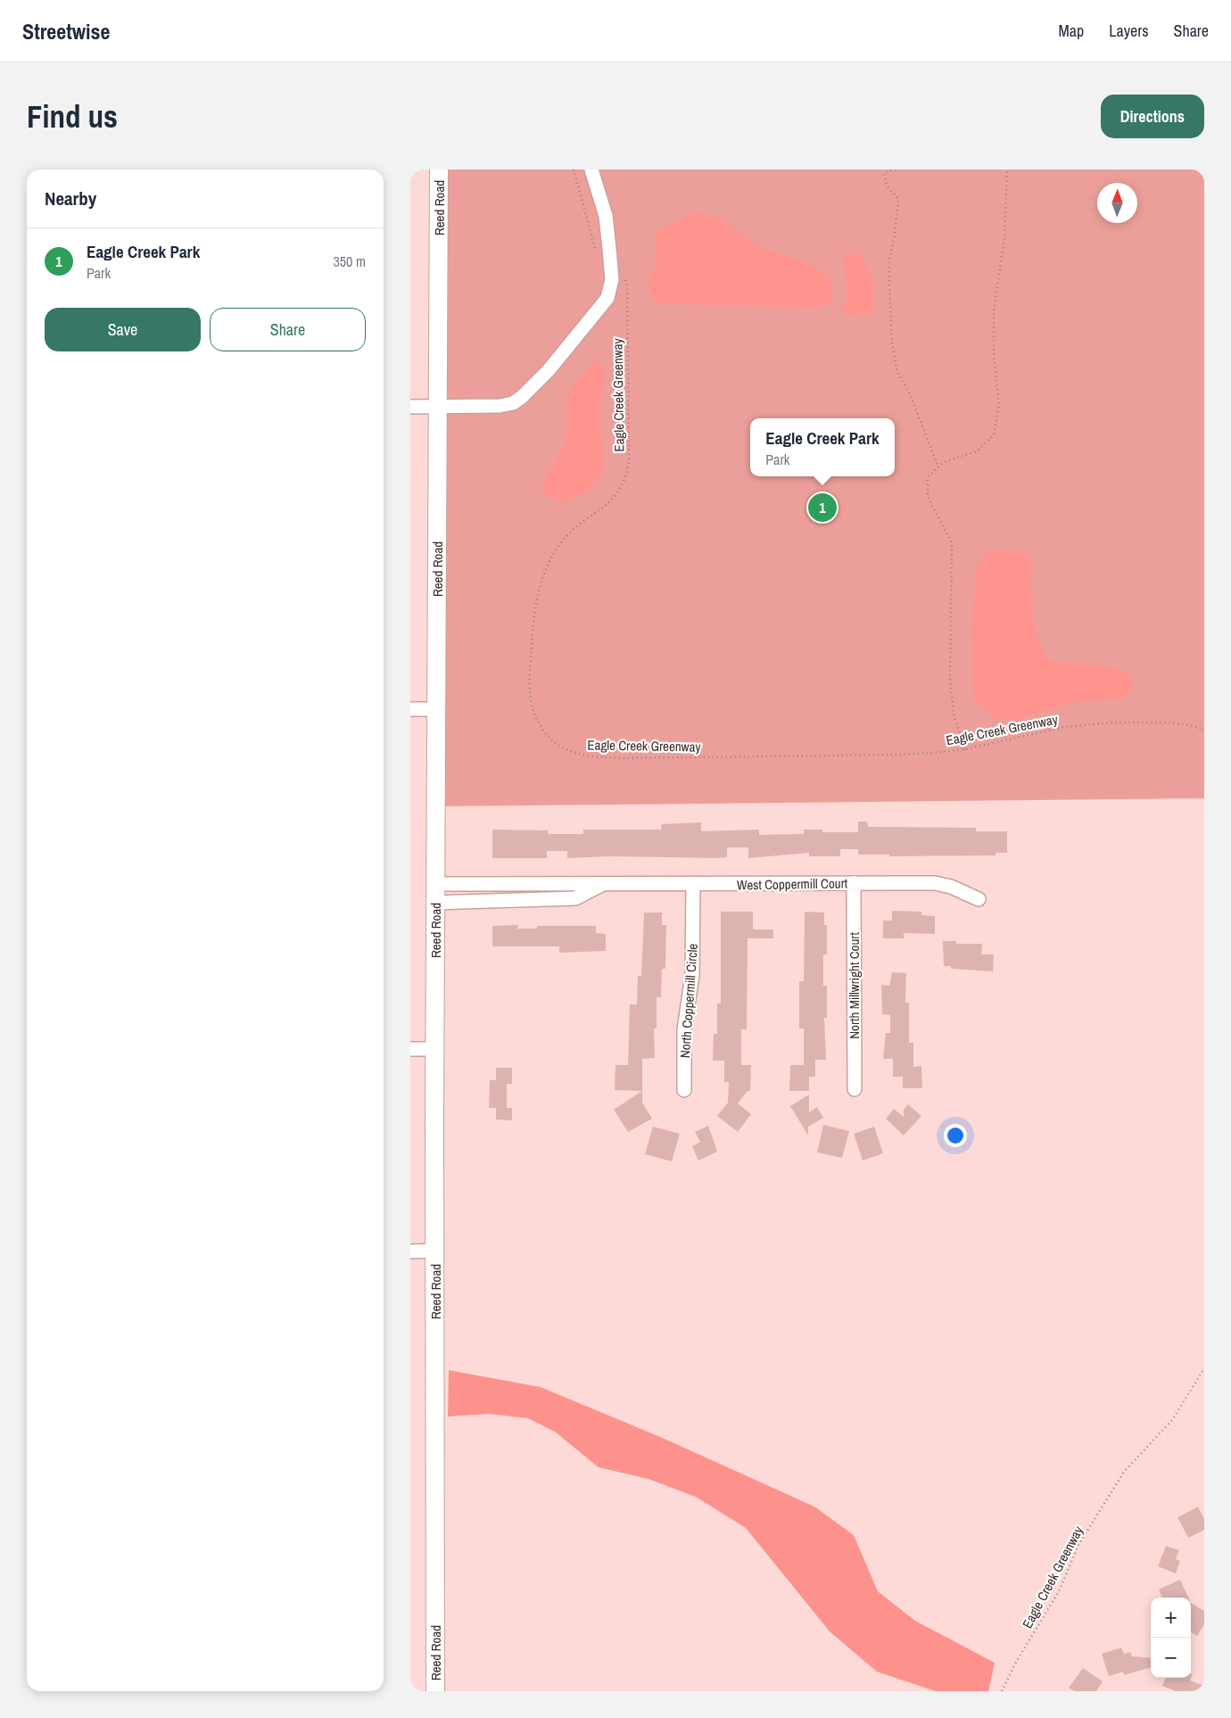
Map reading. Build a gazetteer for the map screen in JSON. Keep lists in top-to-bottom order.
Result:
{
  "streets": {
    "main road": ["Reed Road"],
    "street": ["West Coppermill Court", "North Millwright Court", "North Coppermill Circle"],
    "path": ["Eagle Creek Greenway"]
  },
  "crossings": [
    ["Reed Road", "West Coppermill Court"],
    ["West Coppermill Court", "North Millwright Court"],
    ["West Coppermill Court", "North Coppermill Circle"]
  ],
  "north": "top",
  "page": {
    "header": "Streetwise",
    "nav": ["Map", "Layers", "Share"],
    "buttons": [
      "Directions",
      ["Save", "Share"]
    ],
    "title": "Find us",
    "heading": "Nearby",
    "list": [
      {
        "mark": "1",
        "name": "Eagle Creek Park",
        "note": "Park",
        "value": "350 m"
      }
    ],
    "popup": ["Eagle Creek Park", "Park"],
    "pins": "1",
    "map_buttons": ["+", "−"]
  }
}
